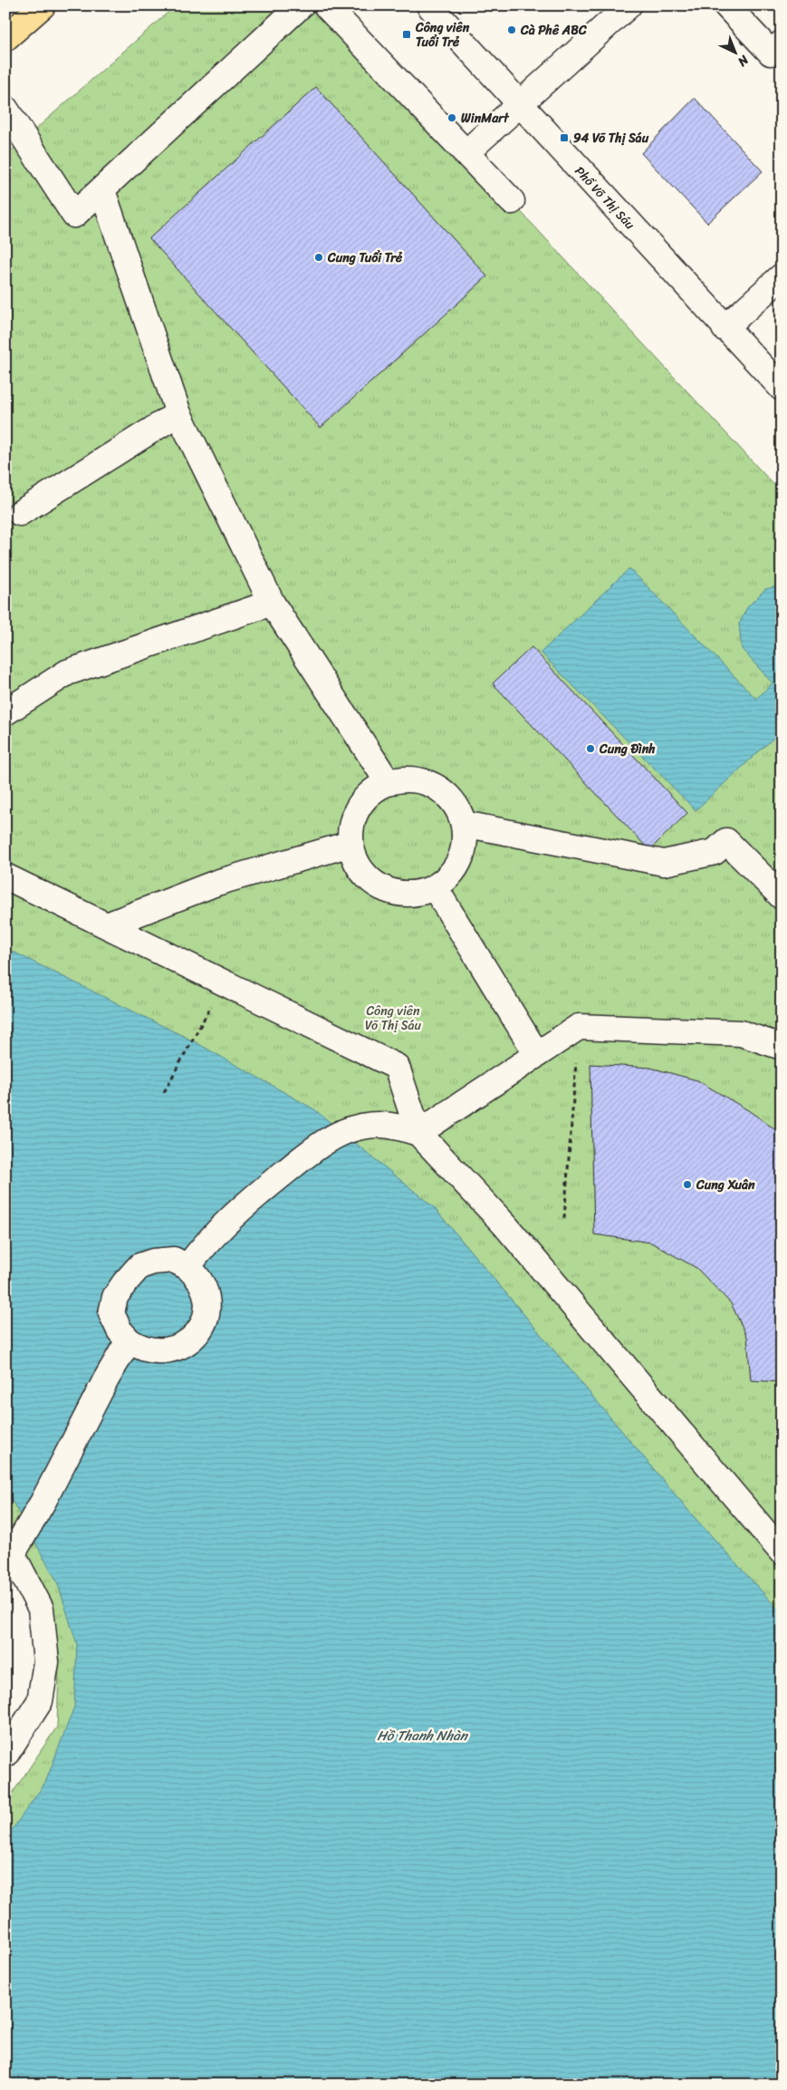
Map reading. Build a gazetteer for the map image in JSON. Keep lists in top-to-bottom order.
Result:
{
  "streets": {
    "street": ["Phố Võ Thị Sáu"]
  },
  "water": ["Hồ Thanh Nhàn"],
  "parks": ["Công viên Võ Thị Sáu"],
  "places": {
    "other": [
      "Cà Phê ABC",
      "WinMart",
      "Cung Tuổi Trẻ",
      "Cung Đình",
      "Cung Xuân"
    ],
    "transit": ["Công viên Tuổi Trẻ", "94 Võ Thị Sáu"]
  },
  "north": "bottom right"
}
